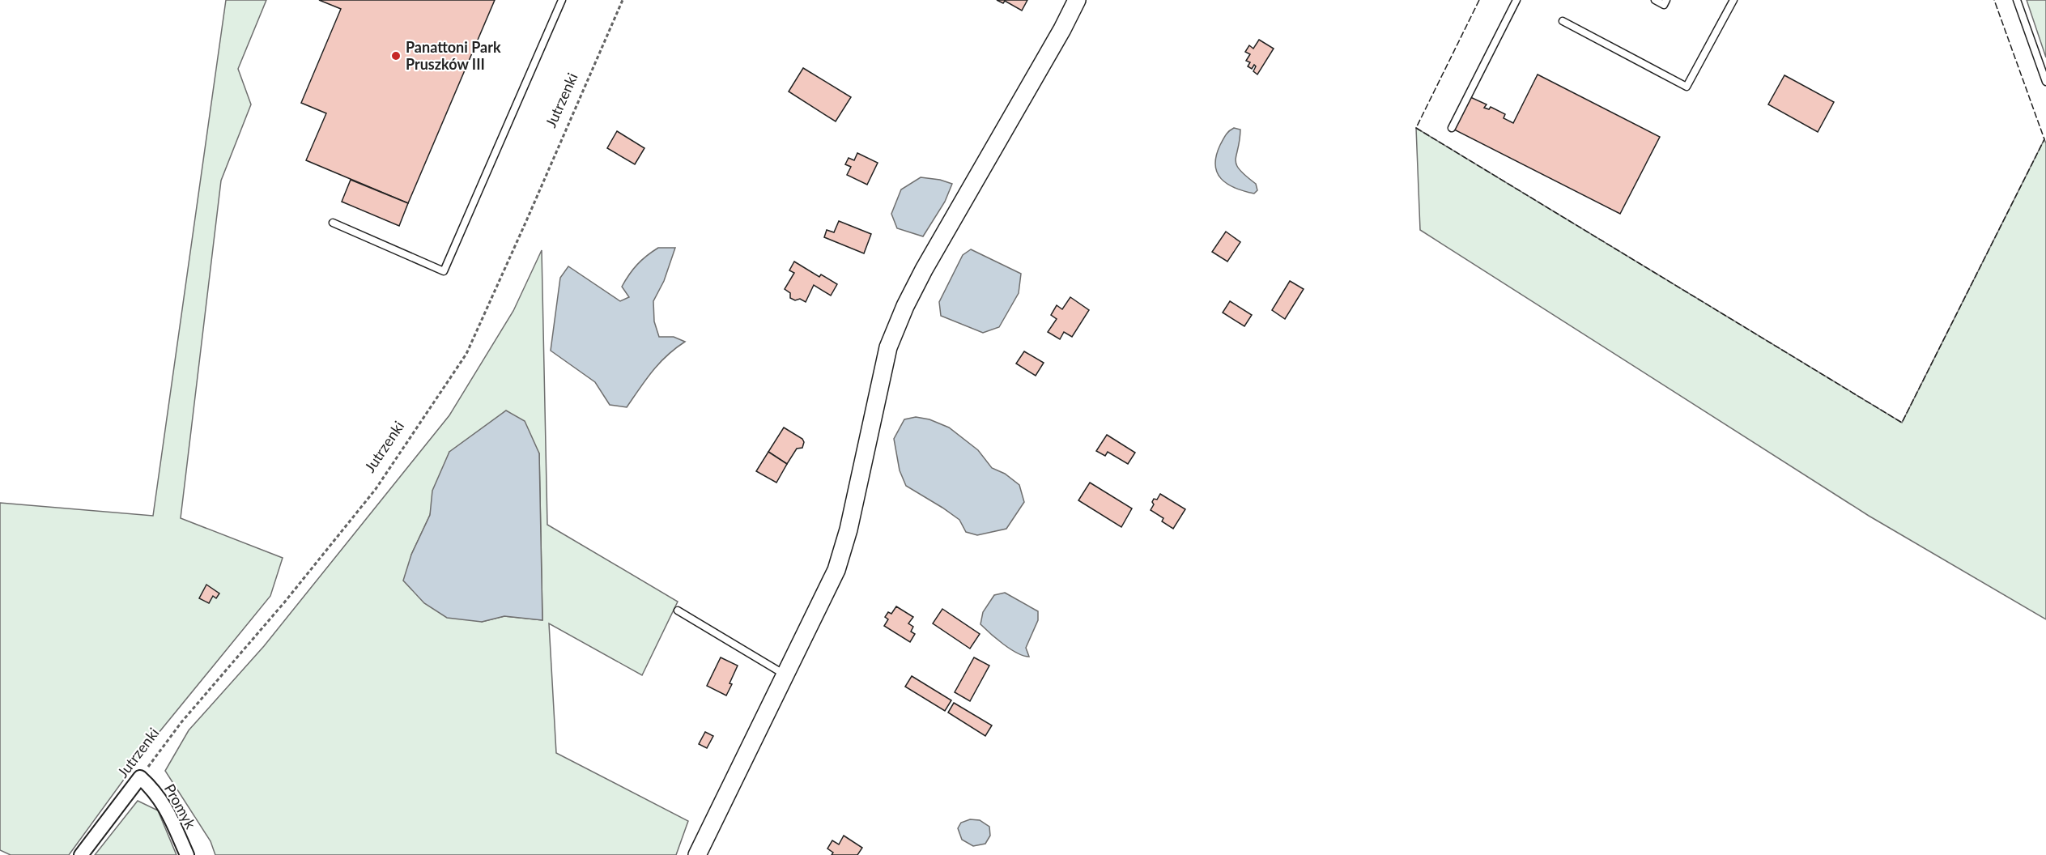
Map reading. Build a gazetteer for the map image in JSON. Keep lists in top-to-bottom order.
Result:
{
  "streets": {
    "street": ["Jutrzenki", "Promyk"]
  },
  "crossings": [
    ["Jutrzenki", "Promyk"]
  ],
  "places": ["Panattoni Park Pruszków III"]
}
